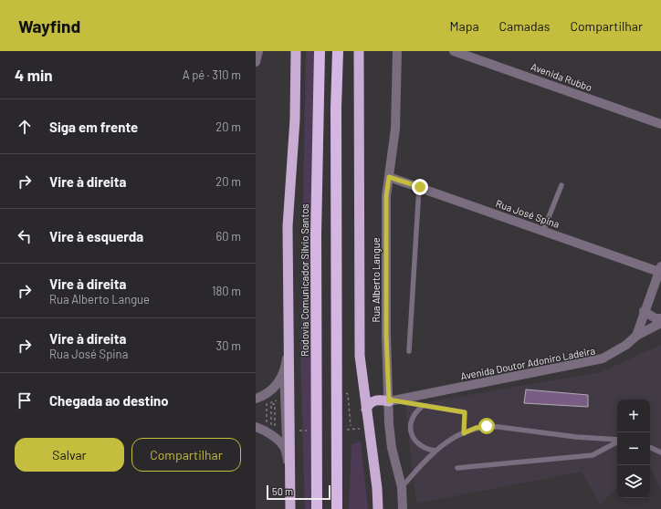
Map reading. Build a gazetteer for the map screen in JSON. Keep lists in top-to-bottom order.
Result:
{
  "streets": {
    "highway": ["Rodovia Comunicador Silvio Santos"],
    "street": [
      "Avenida Rubbo",
      "Rua José Spina",
      "Rua Alberto Langue",
      "Avenida Doutor Adoniro Ladeira"
    ]
  },
  "crossings": [
    ["Rua José Spina", "Rua Alberto Langue"],
    ["Rua Alberto Langue", "Avenida Doutor Adoniro Ladeira"]
  ],
  "scale_bar": "50 m",
  "page": {
    "header": "Wayfind",
    "nav": ["Mapa", "Camadas", "Compartilhar"],
    "heading": ["4 min", "A pé · 310 m"],
    "list": [
      ["Siga em frente", "20 m"],
      ["Vire à direita", "20 m"],
      ["Vire à esquerda", "60 m"],
      ["Vire à direita", "Rua Alberto Langue", "180 m"],
      ["Vire à direita", "Rua José Spina", "30 m"],
      "Chegada ao destino"
    ],
    "map_buttons": ["+", "−"],
    "buttons": ["Salvar", "Compartilhar"],
    "scale": "50 m"
  }
}
